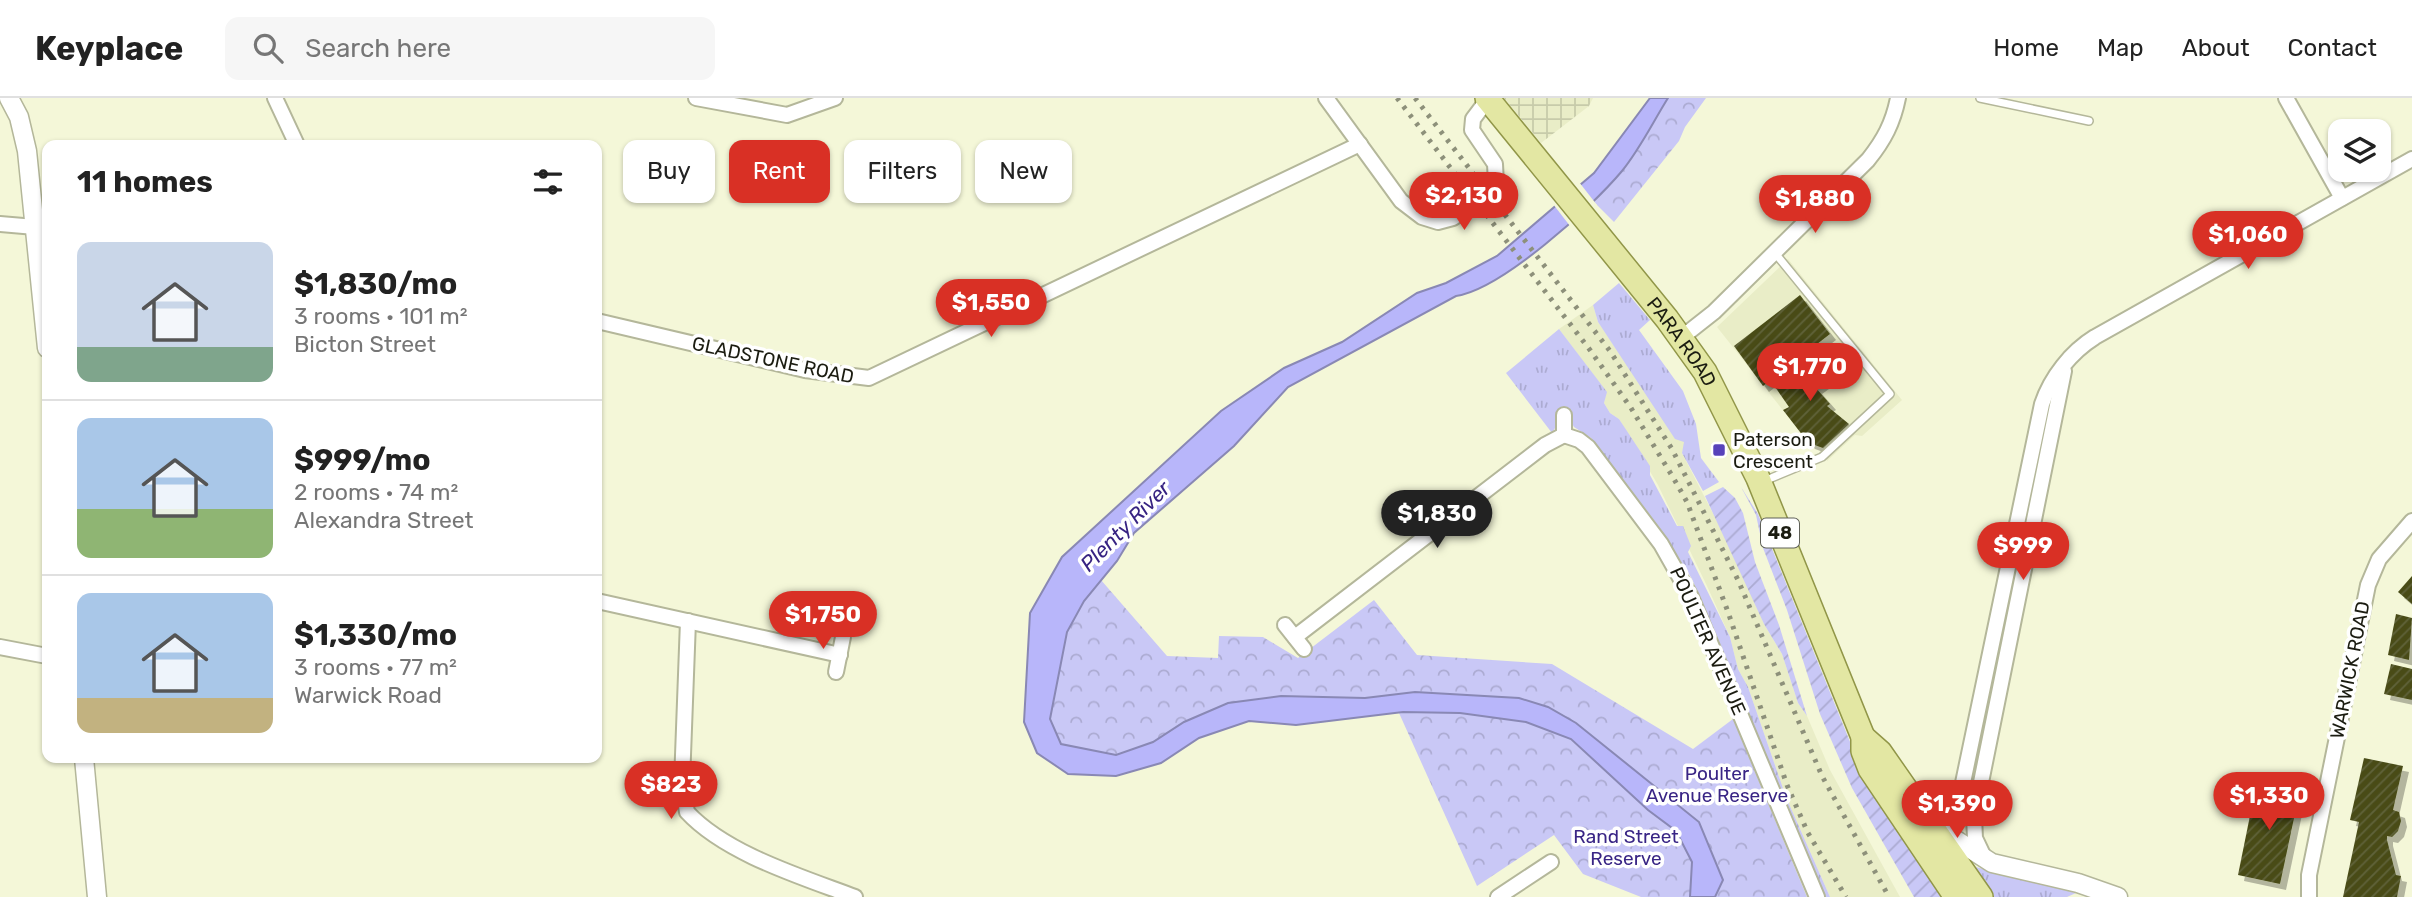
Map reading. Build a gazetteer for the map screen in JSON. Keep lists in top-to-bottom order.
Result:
{
  "streets": {
    "main road": ["PARA ROAD", "48"],
    "street": ["GLADSTONE ROAD", "POULTER AVENUE", "WARWICK ROAD"]
  },
  "water": ["Plenty River"],
  "parks": ["Poulter Avenue Reserve", "Rand Street Reserve"],
  "places": {
    "transit": ["Paterson Crescent"]
  },
  "page": {
    "header": "Keyplace",
    "search": "Search here",
    "nav": [
      "Home",
      "Map",
      "About",
      "Contact"
    ],
    "chip": [
      "Buy",
      "Rent",
      "Filters",
      "New"
    ],
    "heading": "11 homes",
    "price": [
      "$2,130",
      "$1,880",
      "$1,060",
      "$1,550",
      "$1,770",
      "$1,830",
      "$999",
      "$1,750",
      "$823",
      "$1,330",
      "$1,390"
    ],
    "list": [
      {
        "name": "$1,830/mo",
        "note": "3 rooms · 101 m² · Bicton Street"
      },
      {
        "name": "$999/mo",
        "note": "2 rooms · 74 m² · Alexandra Street"
      },
      {
        "name": "$1,330/mo",
        "note": "3 rooms · 77 m² · Warwick Road"
      }
    ]
  }
}
